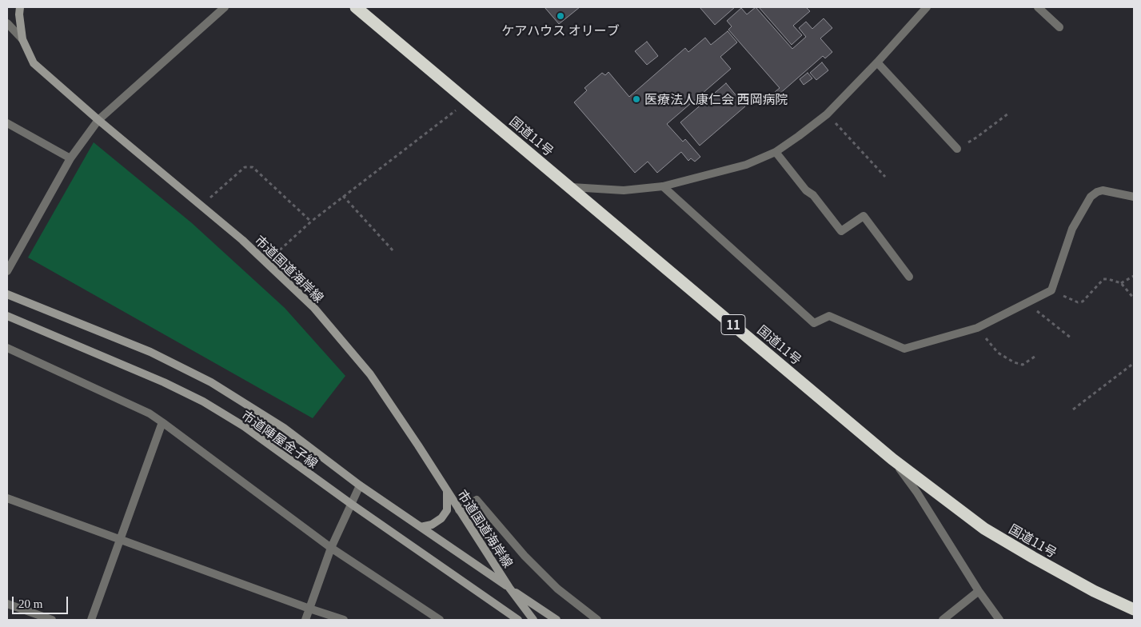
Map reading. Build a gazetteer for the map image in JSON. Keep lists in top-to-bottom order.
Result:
{
  "streets": {
    "highway": ["国道11号", "11"],
    "street": ["市道国道海岸線", "市道陣屋金子線"]
  },
  "crossings": [
    ["市道国道海岸線", "市道陣屋金子線"]
  ],
  "places": ["ケアハウス オリーブ", "医療法人康仁会 西岡病院"],
  "scale_bar": "20 m"
}
